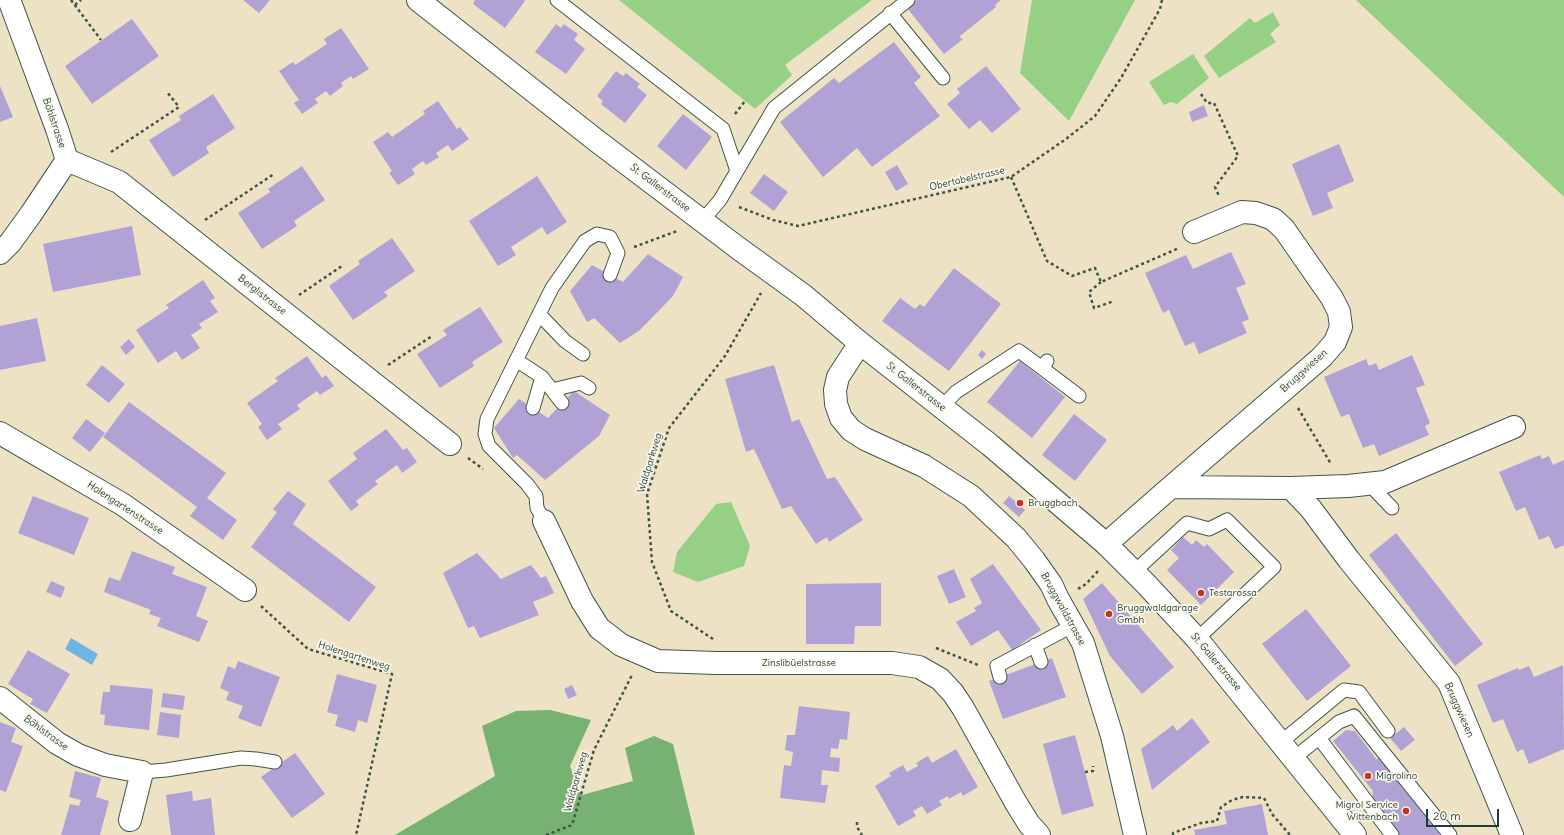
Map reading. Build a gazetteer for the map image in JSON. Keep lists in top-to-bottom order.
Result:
{
  "streets": {
    "street": [
      "Böhlstrasse",
      "St. Gallerstrasse",
      "Berglistrasse",
      "Bruggwiesen",
      "Holengartenstrasse",
      "Bruggwaldstrasse",
      "Zinslibüelstrasse"
    ],
    "path": ["Obertobelstrasse", "Waldparkweg", "Holengartenweg"]
  },
  "crossings": [
    ["Böhlstrasse", "Berglistrasse"],
    ["St. Gallerstrasse", "Bruggwiesen"],
    ["St. Gallerstrasse", "Bruggwaldstrasse"],
    ["Waldparkweg", "Zinslibüelstrasse"],
    ["Holengartenstrasse", "Holengartenweg"]
  ],
  "places": [
    "Bruggbach",
    "Testarossa",
    "Bruggwaldgarage Gmbh",
    "Migrolino",
    "Migrol Service Wittenbach"
  ],
  "scale_bar": "20 m"
}
